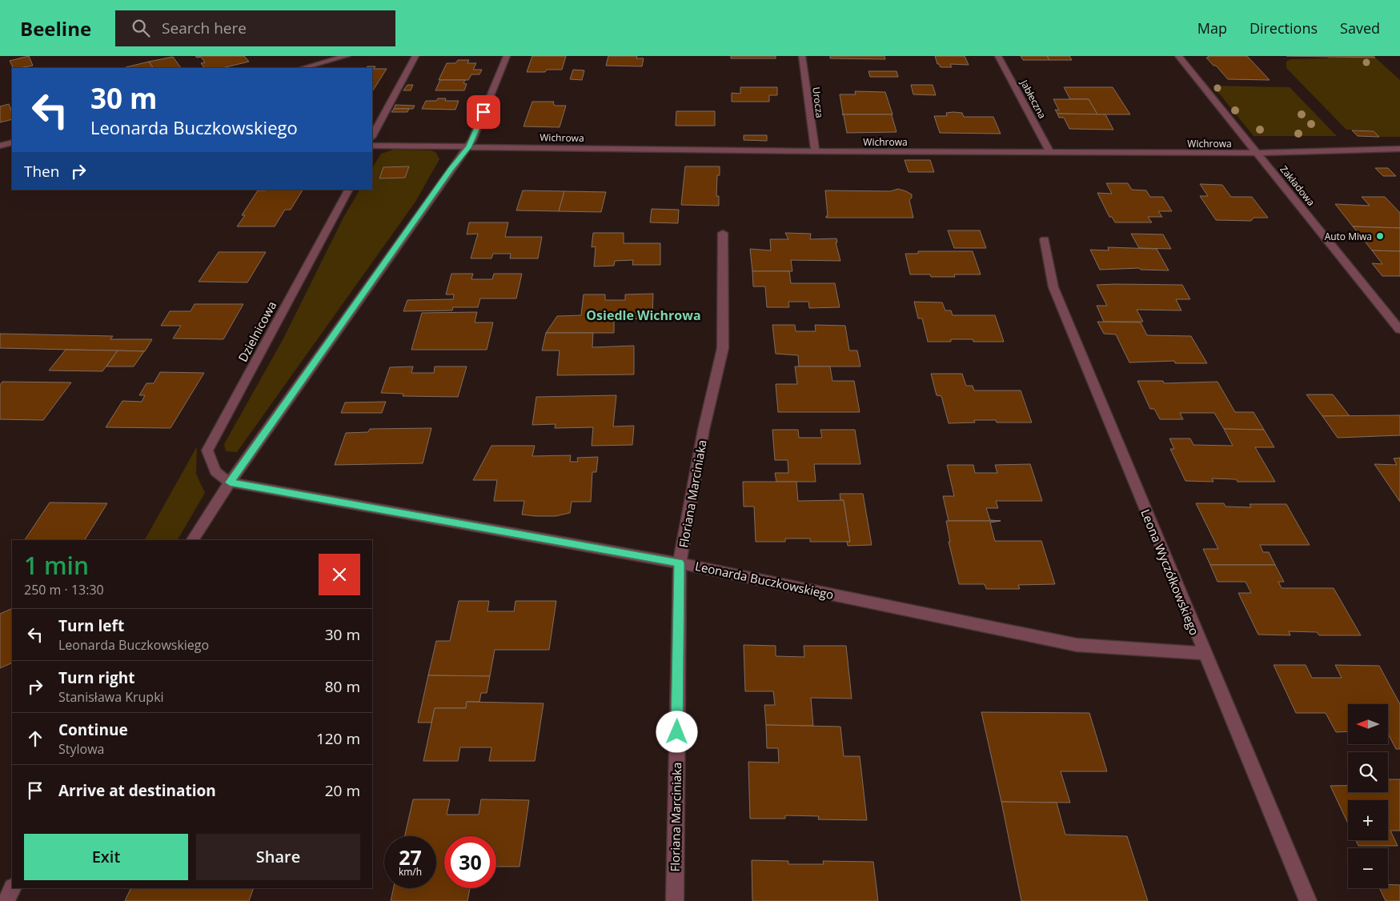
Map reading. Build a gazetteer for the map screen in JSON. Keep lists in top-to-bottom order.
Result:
{
  "streets": {
    "street": [
      "Jabłeczna",
      "Urocza",
      "Wichrowa",
      "Zakładowa",
      "Dzielnicowa",
      "Floriana Marciniaka",
      "Leona Wyczółkowskiego",
      "Leonarda Buczkowskiego"
    ]
  },
  "crossings": [
    ["Jabłeczna", "Wichrowa"],
    ["Urocza", "Wichrowa"],
    ["Wichrowa", "Zakładowa"],
    ["Dzielnicowa", "Leonarda Buczkowskiego"],
    ["Floriana Marciniaka", "Leonarda Buczkowskiego"],
    ["Leona Wyczółkowskiego", "Leonarda Buczkowskiego"]
  ],
  "districts": ["Osiedle Wichrowa"],
  "places": ["Auto Miwa"],
  "north": "left",
  "page": {
    "header": "Beeline",
    "search": "Search here",
    "nav": ["Map", "Directions", "Saved"],
    "turn": ["30 m", "Leonarda Buczkowskiego"],
    "then": "Then",
    "heading": ["1 min", "250 m · 13:30"],
    "list": [
      {
        "name": "Turn left",
        "note": "Leonarda Buczkowskiego",
        "value": "30 m"
      },
      {
        "name": "Turn right",
        "note": "Stanisława Krupki",
        "value": "80 m"
      },
      {
        "name": "Continue",
        "note": "Stylowa",
        "value": "120 m"
      },
      {
        "name": "Arrive at destination",
        "value": "20 m"
      }
    ],
    "map_buttons": ["+", "−"],
    "buttons": ["Exit", "Share"],
    "speed": "27 km/h",
    "limit": "30"
  }
}
